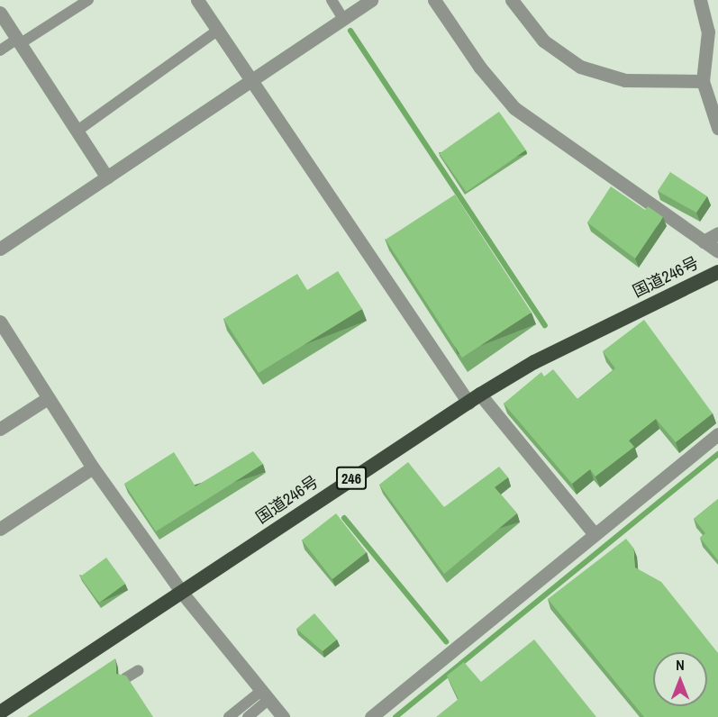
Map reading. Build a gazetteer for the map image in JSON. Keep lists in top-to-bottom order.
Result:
{
  "streets": {
    "highway": ["国道246号", "246"]
  },
  "north": "top"
}
